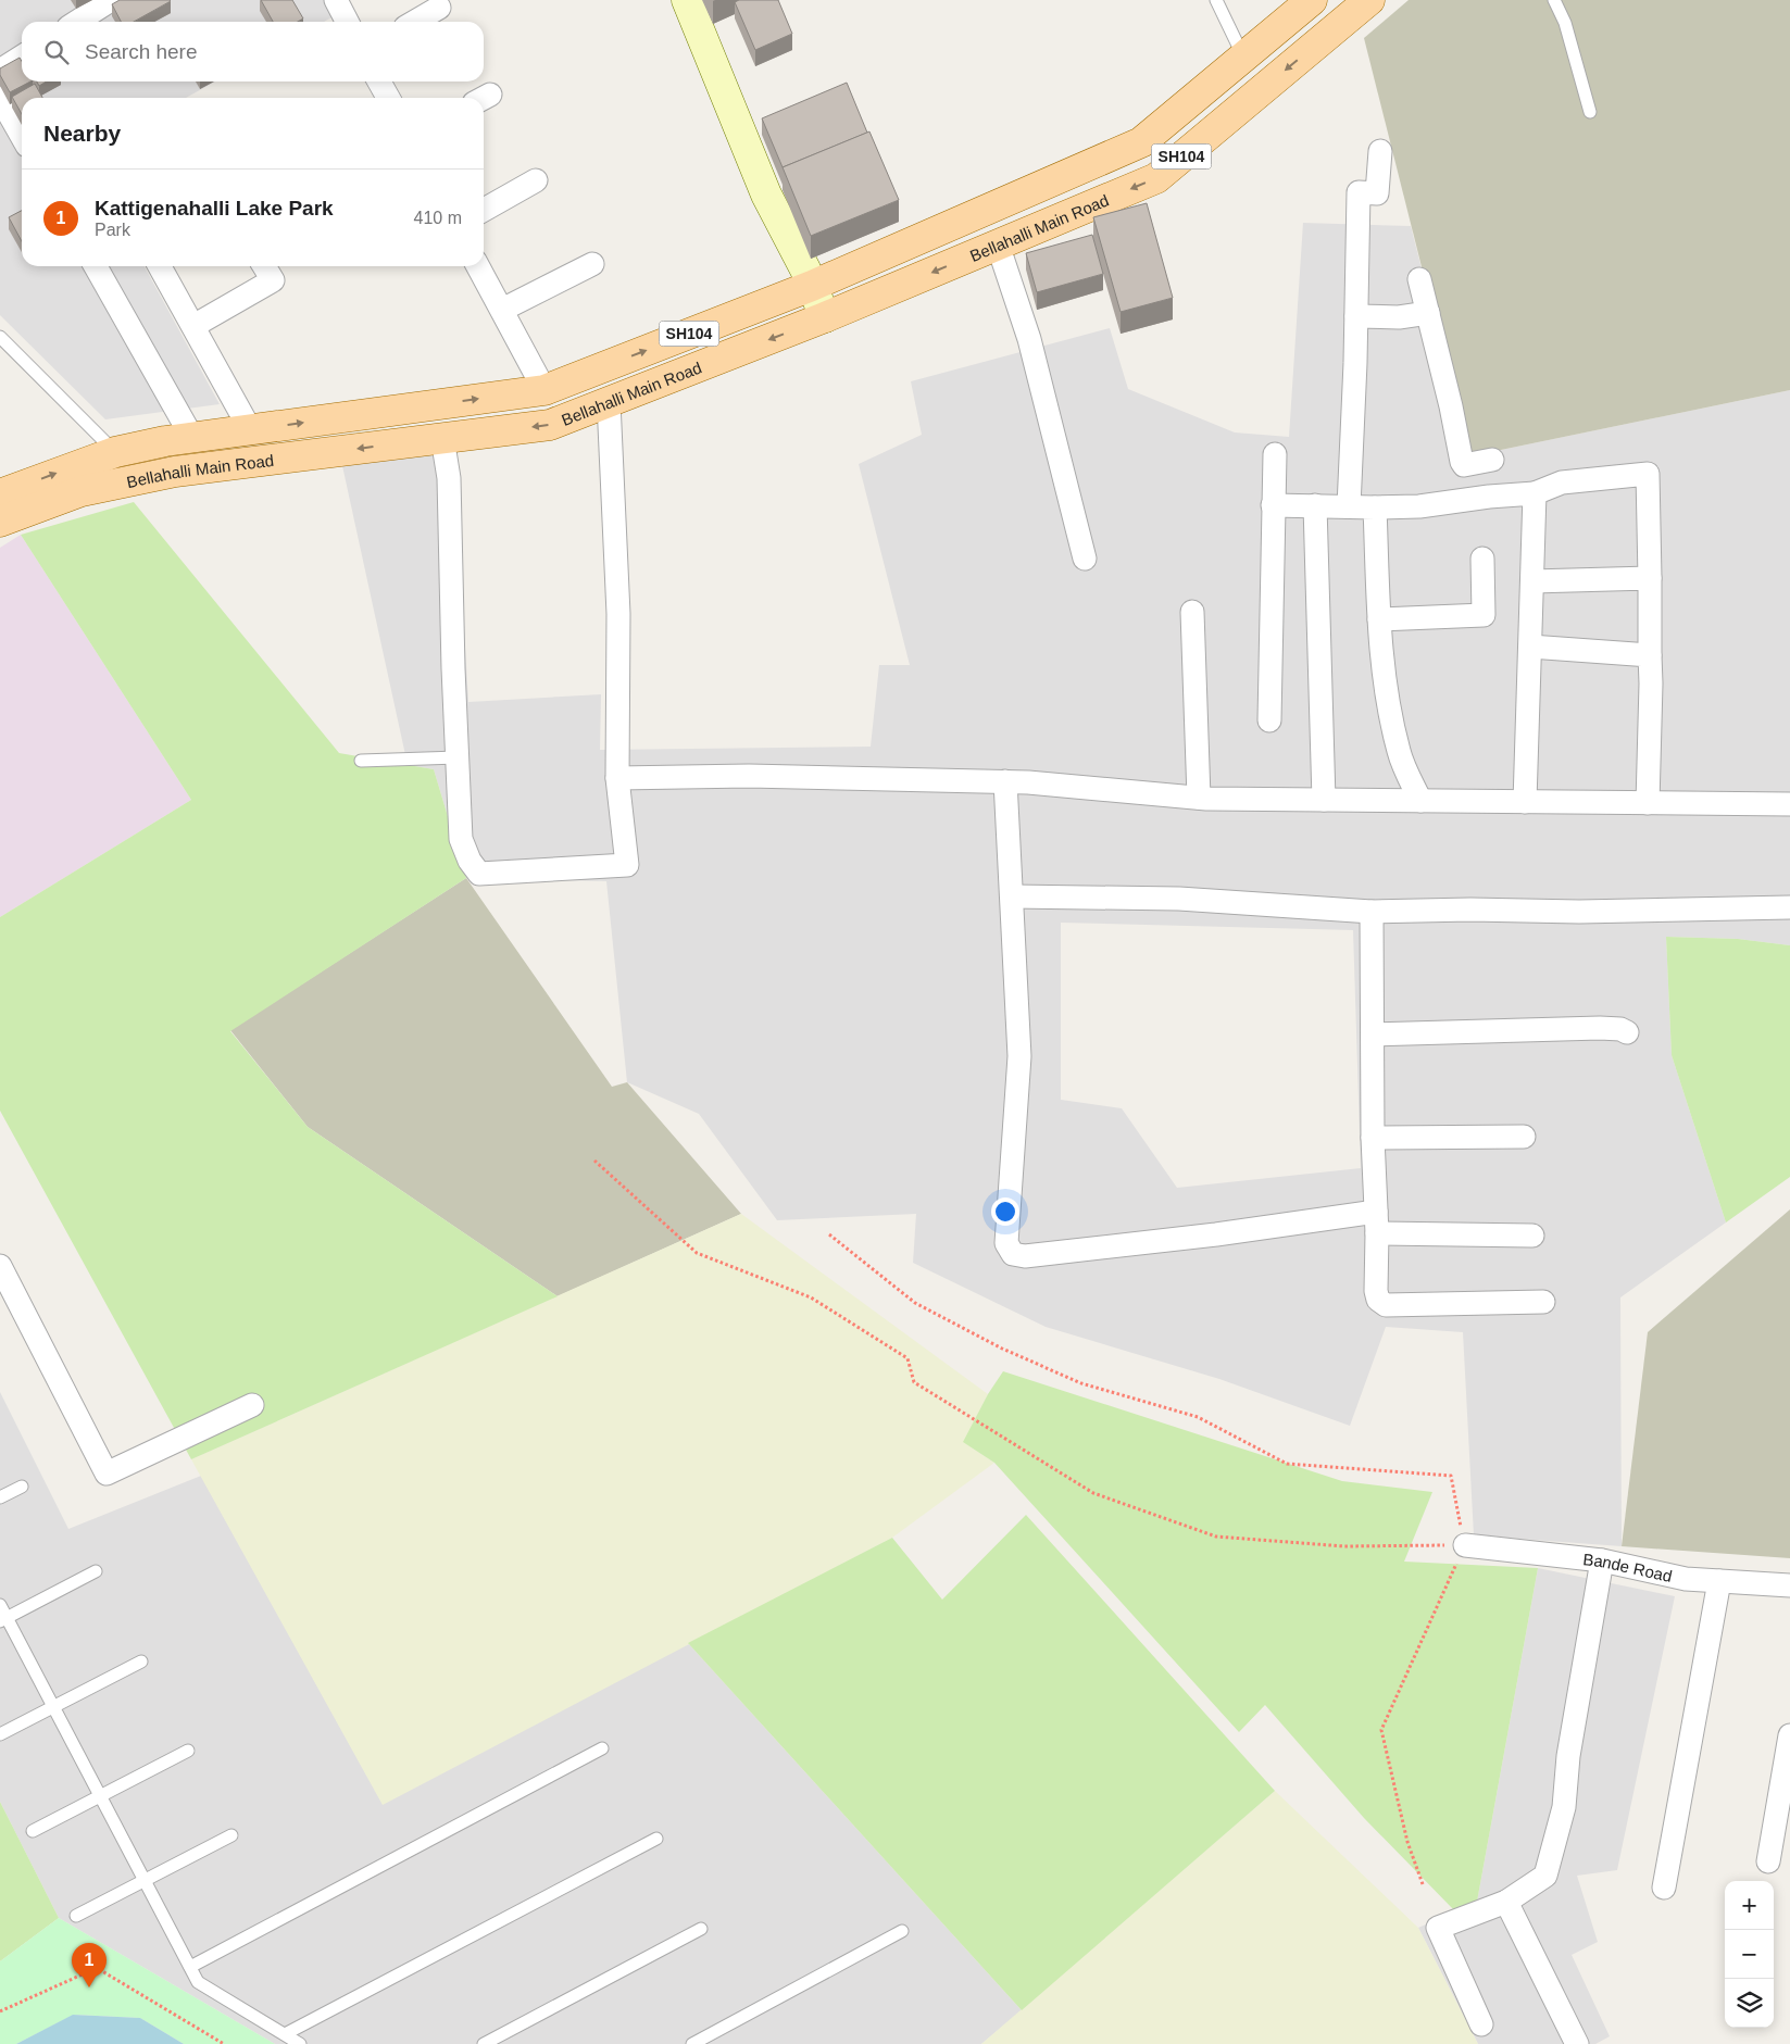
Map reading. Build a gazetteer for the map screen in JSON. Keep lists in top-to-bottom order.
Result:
{
  "streets": {
    "main road": ["SH104", "Bellahalli Main Road"],
    "street": ["Bande Road"]
  },
  "page": {
    "search": "Search here",
    "heading": "Nearby",
    "list": [
      {
        "mark": "1",
        "name": "Kattigenahalli Lake Park",
        "note": "Park",
        "value": "410 m"
      }
    ],
    "map_buttons": ["+", "−"],
    "pins": "1"
  }
}
